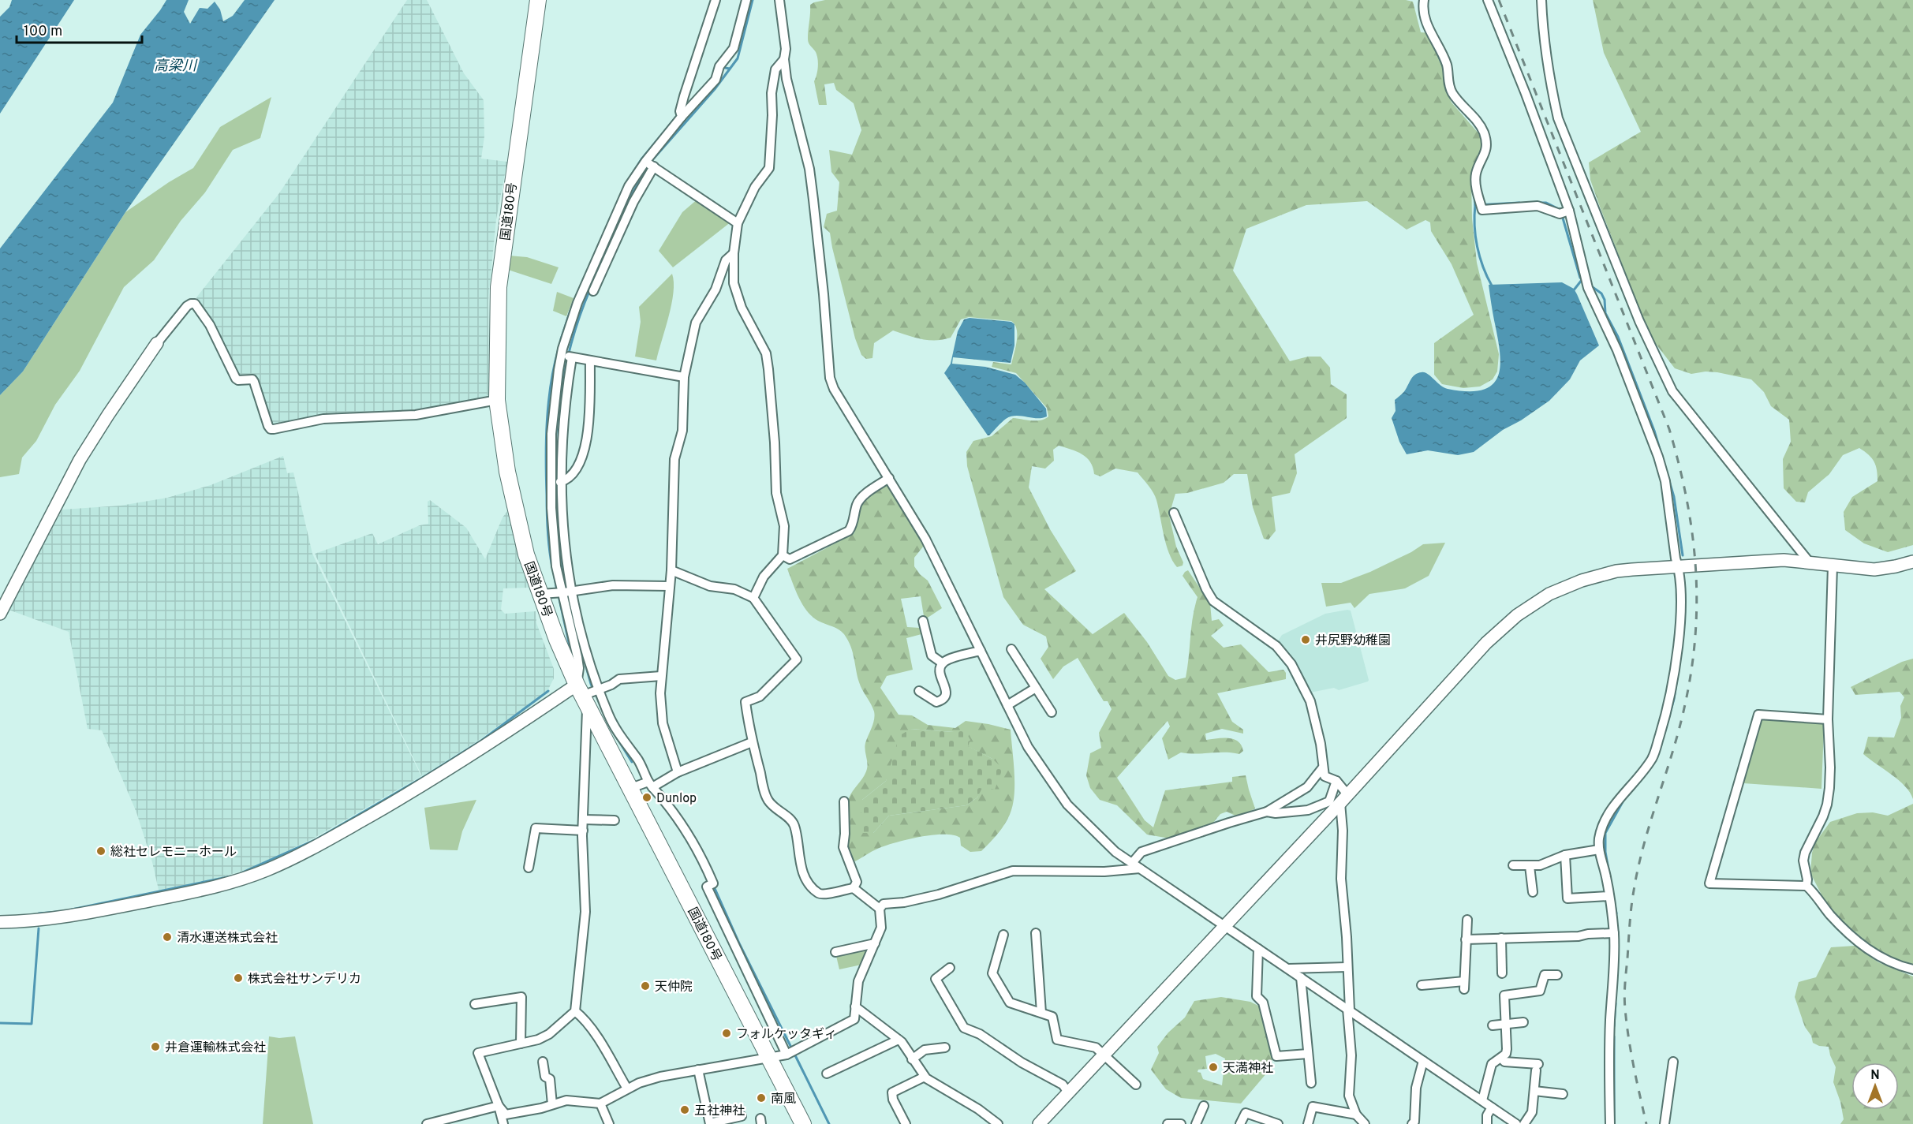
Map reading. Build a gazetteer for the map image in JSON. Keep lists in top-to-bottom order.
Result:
{
  "streets": {
    "highway": ["国道180号"]
  },
  "water": ["高梁川"],
  "places": [
    "井尻野幼稚園",
    "Dunlop",
    "総社セレモニーホール",
    "清水運送株式会社",
    "株式会社サンデリカ",
    "天仲院",
    "フォルケッタギィ",
    "井倉運輸株式会社",
    "天満神社",
    "南風",
    "五社神社"
  ],
  "scale_bar": "100 m",
  "north": "top"
}
